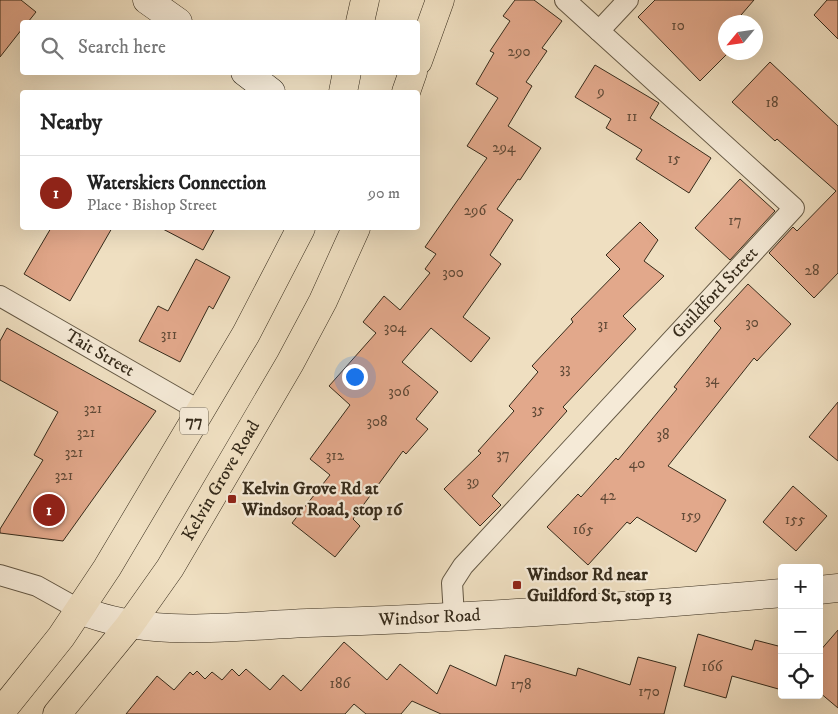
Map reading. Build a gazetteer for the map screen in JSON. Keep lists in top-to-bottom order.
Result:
{
  "streets": {
    "main road": ["77", "Kelvin Grove Road", "Windsor Road"],
    "street": ["Guildford Street", "Tait Street"]
  },
  "crossings": [
    ["Guildford Street", "Windsor Road"],
    ["Tait Street", "77"],
    ["77", "Windsor Road"],
    ["Kelvin Grove Road", "Windsor Road"]
  ],
  "places": {
    "transit": ["Kelvin Grove Rd at Windsor Road, stop 16", "Windsor Rd near Guildford St, stop 13"]
  },
  "house_numbers": [
    "10",
    "290",
    "9",
    "18",
    "11",
    "294",
    "15",
    "296",
    "17",
    "28",
    "300",
    "30",
    "31",
    "304",
    "311",
    "33",
    "34",
    "306",
    "321",
    "35",
    "308",
    "321",
    "38",
    "321",
    "37",
    "312",
    "40",
    "321",
    "39",
    "42",
    "159",
    "155",
    "165",
    "166",
    "186",
    "178",
    "170"
  ],
  "north": "bottom left",
  "page": {
    "search": "Search here",
    "heading": "Nearby",
    "list": [
      {
        "mark": "1",
        "name": "Waterskiers Connection",
        "note": "Place · Bishop Street",
        "value": "90 m"
      }
    ],
    "pins": "1",
    "map_buttons": ["+", "−"]
  }
}
